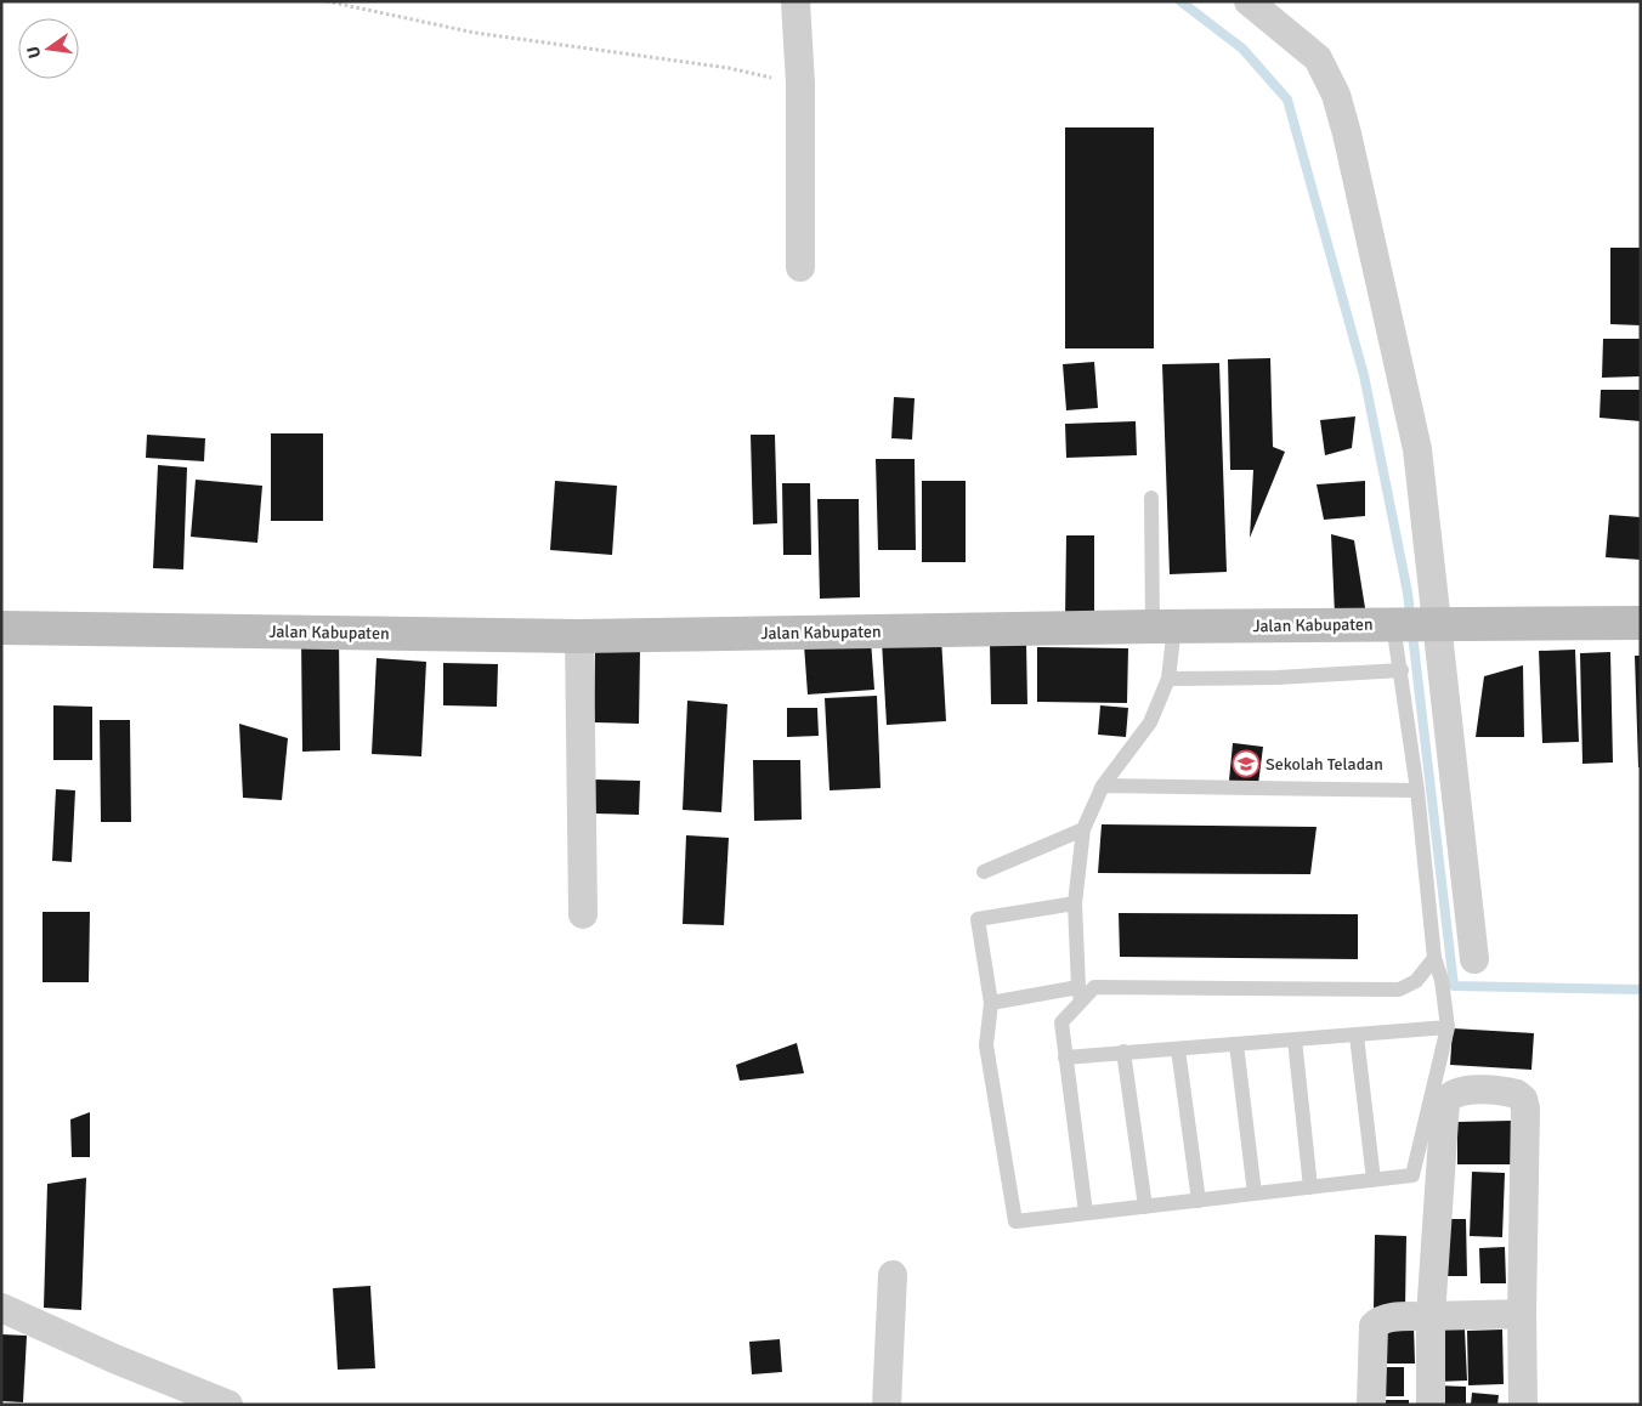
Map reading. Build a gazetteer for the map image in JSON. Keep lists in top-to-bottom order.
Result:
{
  "streets": {
    "main road": ["Jalan Kabupaten"]
  },
  "places": {
    "school or university": ["Sekolah Teladan"]
  },
  "north": "left"
}
